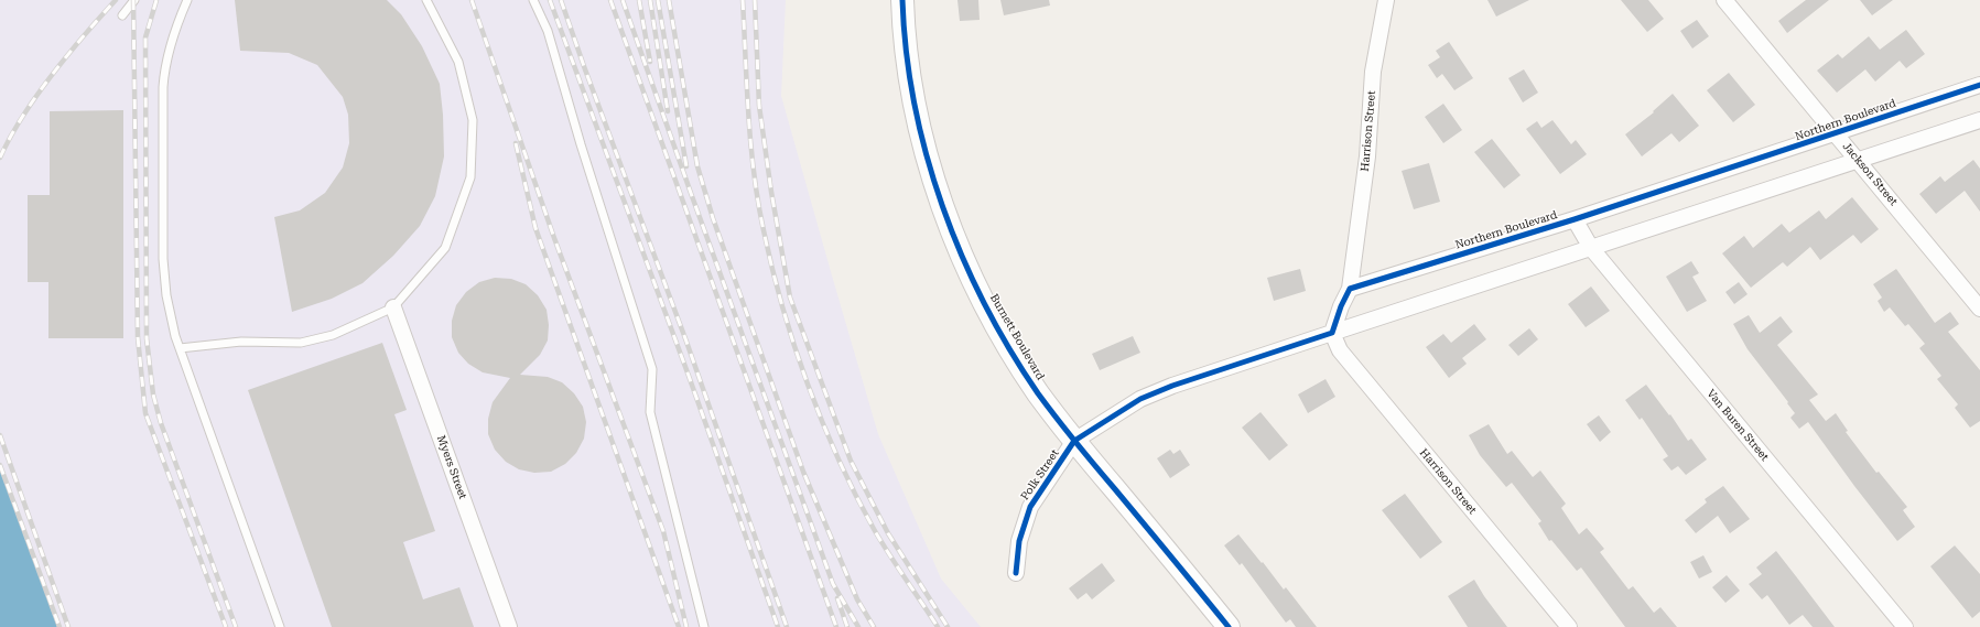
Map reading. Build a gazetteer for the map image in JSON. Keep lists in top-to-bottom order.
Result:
{
  "streets": {
    "main road": ["Burnett Boulevard"],
    "street": [
      "Northern Boulevard",
      "Harrison Street",
      "Jackson Street",
      "Van Buren Street",
      "Myers Street",
      "Polk Street"
    ]
  },
  "crossings": [
    ["Northern Boulevard", "Harrison Street"],
    ["Northern Boulevard", "Jackson Street"],
    ["Northern Boulevard", "Van Buren Street"],
    ["Burnett Boulevard", "Polk Street"]
  ]
}
